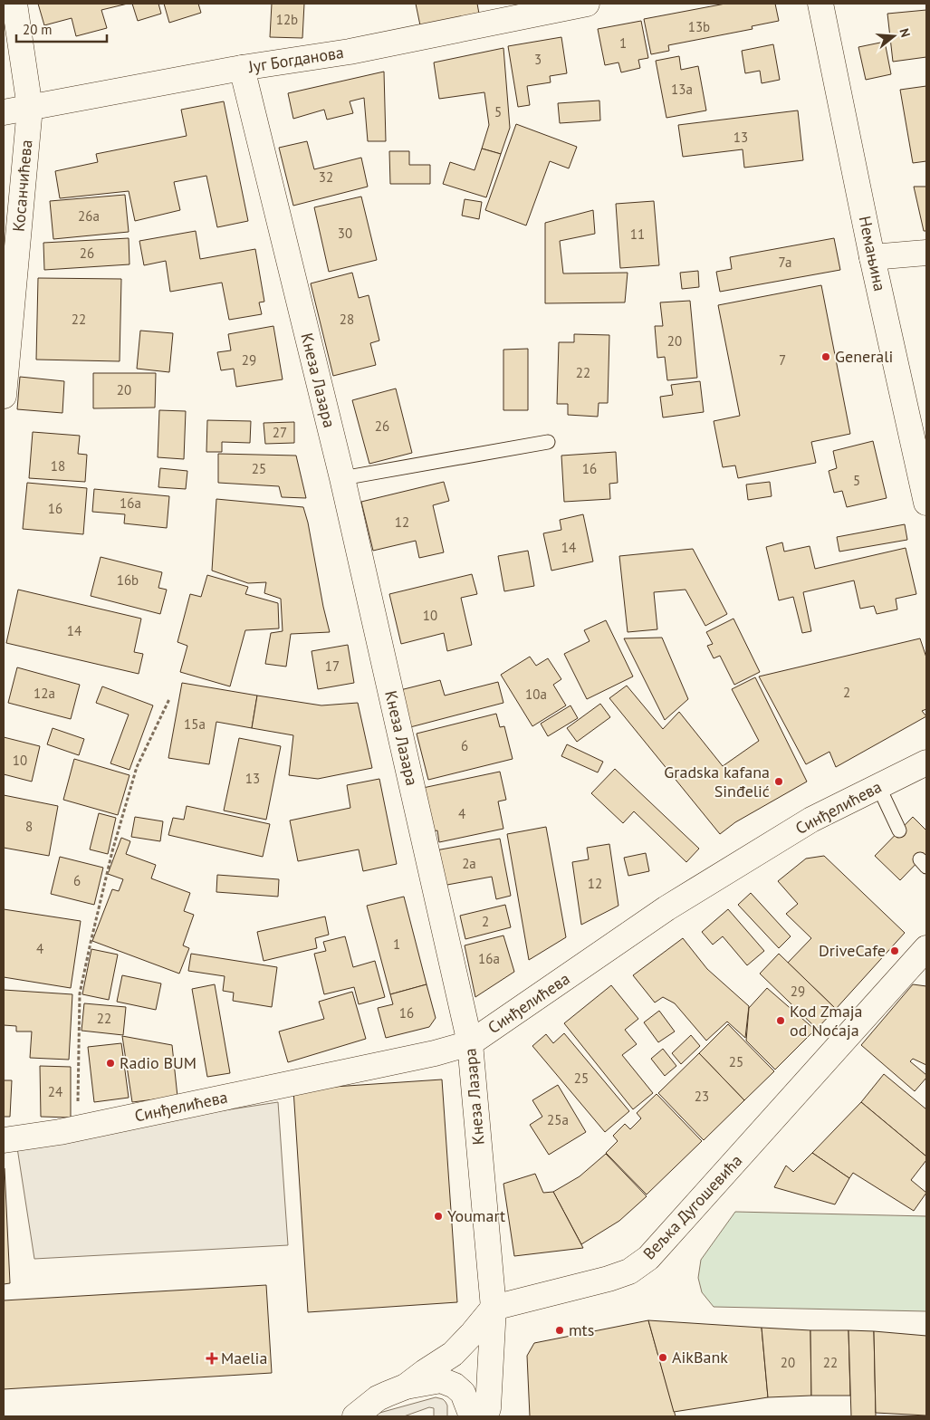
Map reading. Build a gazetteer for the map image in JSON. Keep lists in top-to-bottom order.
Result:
{
  "streets": {
    "street": [
      "Југ Богданова",
      "Косанчићева",
      "Немањина",
      "Кнеза Лазара",
      "Синђелићева",
      "Вељка Дугошевића"
    ]
  },
  "crossings": [
    ["Југ Богданова", "Косанчићева"],
    ["Југ Богданова", "Кнеза Лазара"],
    ["Кнеза Лазара", "Синђелићева"],
    ["Кнеза Лазара", "Вељка Дугошевића"]
  ],
  "places": {
    "other": [
      "Generali",
      "Gradska kafana Sinđelić",
      "DriveCafe",
      "Kod Zmaja od Noćaja",
      "Radio BUM",
      "Youmart",
      "mts",
      "AikBank"
    ],
    "health": ["Maelia"]
  },
  "house_numbers": [
    "12b",
    "13b",
    "1",
    "3",
    "13a",
    "5",
    "13",
    "32",
    "26a",
    "30",
    "11",
    "26",
    "7a",
    "22",
    "28",
    "20",
    "29",
    "7",
    "22",
    "20",
    "26",
    "27",
    "18",
    "25",
    "16",
    "5",
    "16a",
    "16",
    "12",
    "14",
    "16b",
    "10",
    "14",
    "17",
    "2",
    "12a",
    "10a",
    "15a",
    "6",
    "10",
    "13",
    "4",
    "8",
    "2a",
    "6",
    "12",
    "2",
    "1",
    "4",
    "16a",
    "29",
    "16",
    "22",
    "25",
    "25",
    "24",
    "23",
    "25a",
    "20",
    "22"
  ],
  "scale_bar": "20 m",
  "north": "right"
}
